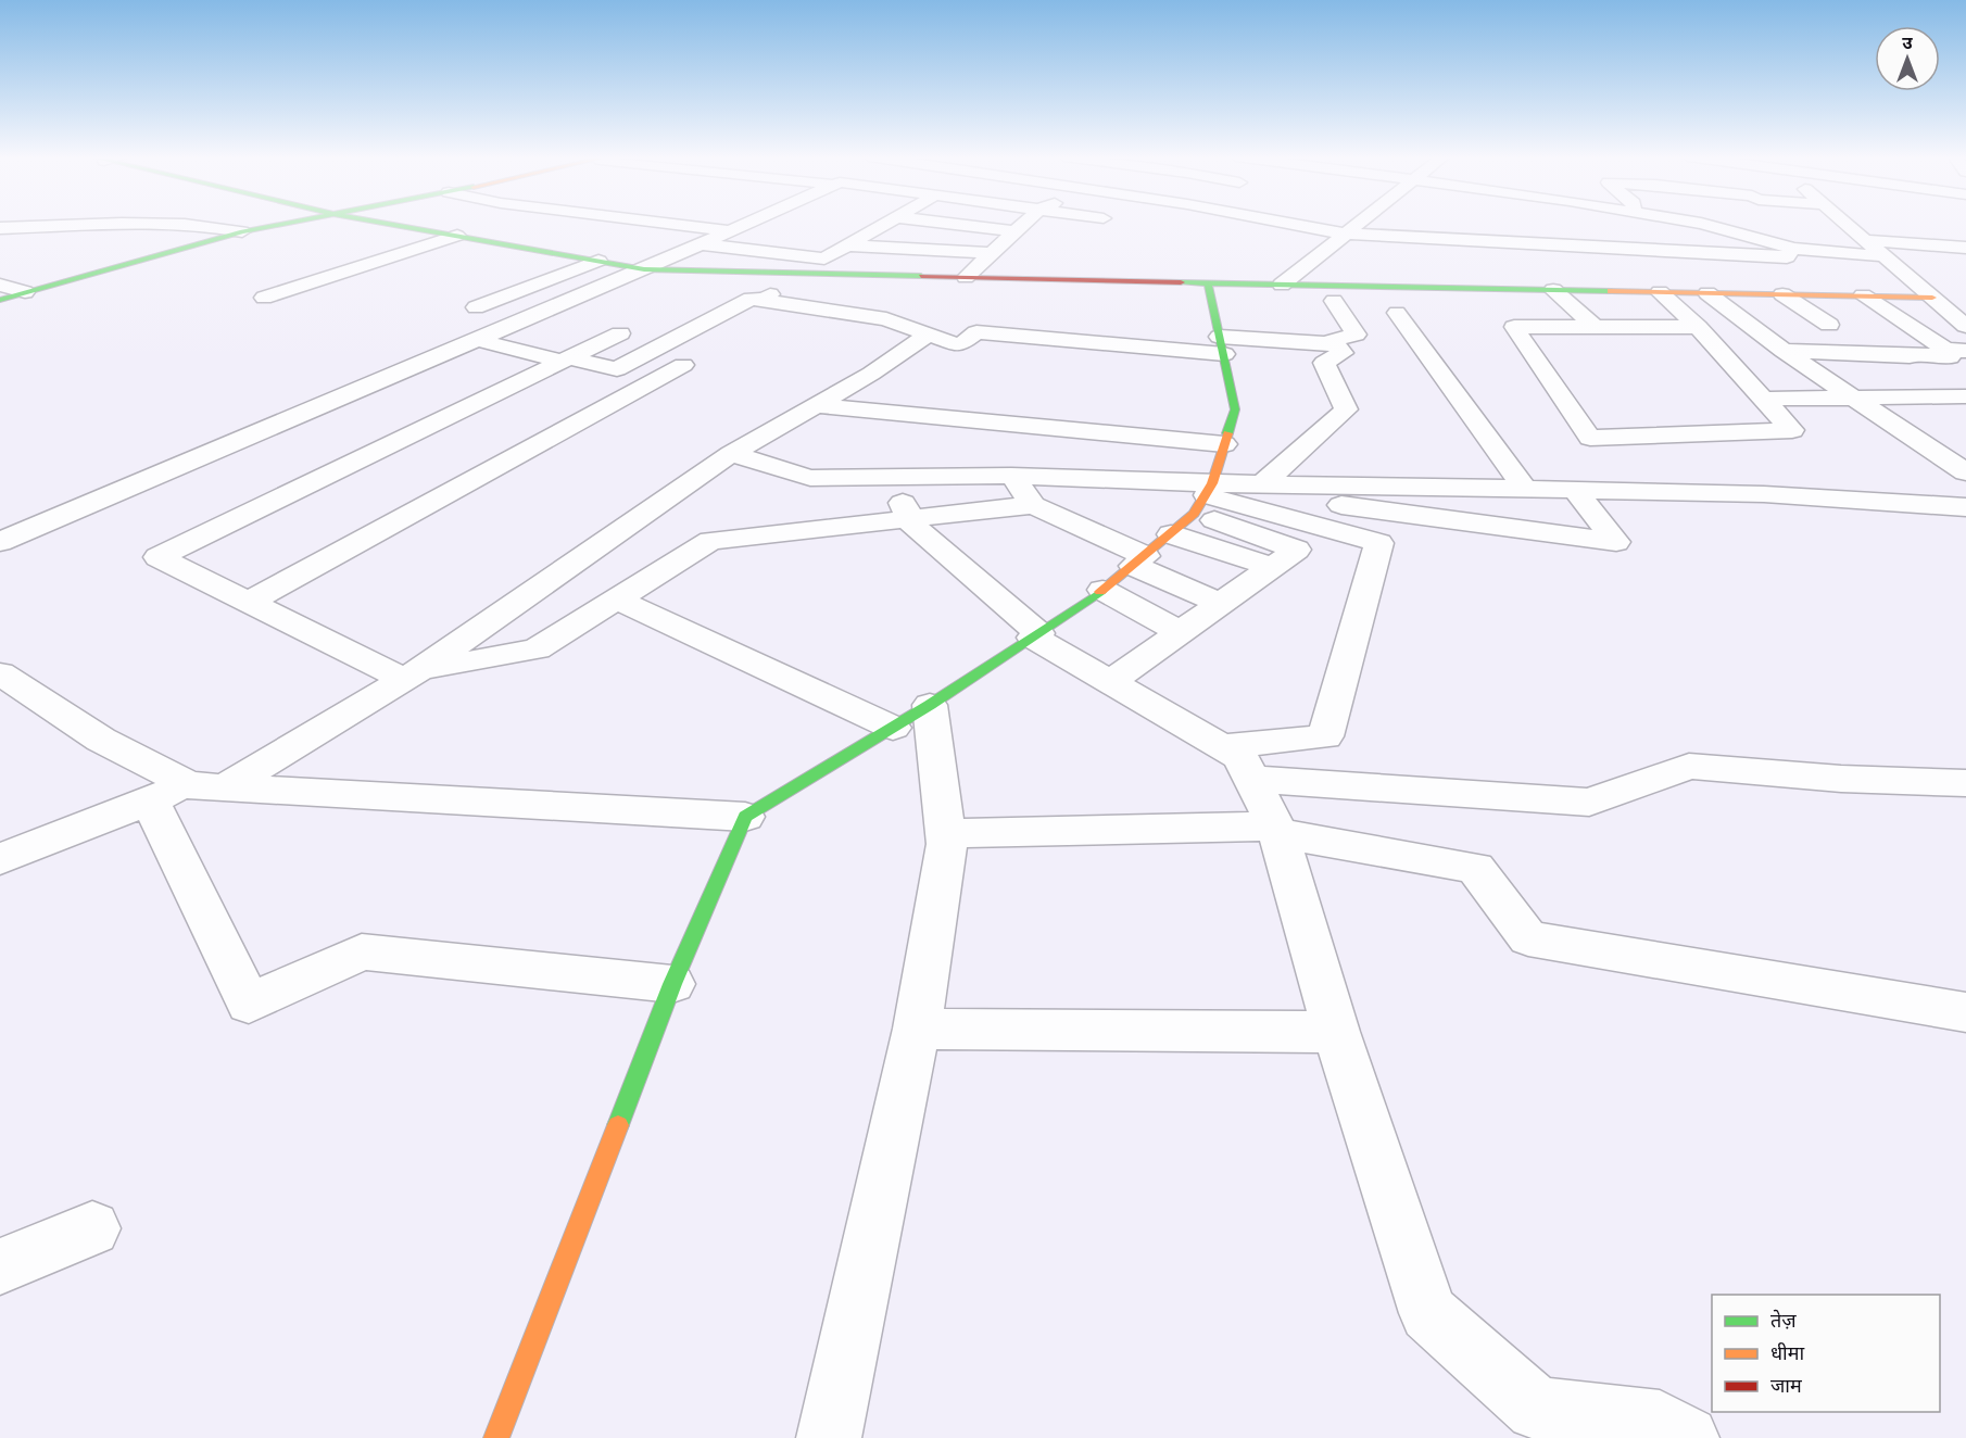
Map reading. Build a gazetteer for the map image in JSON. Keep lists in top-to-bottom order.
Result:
{
  "legend": ["तेज़", "धीमा", "जाम"],
  "north": "top"
}
